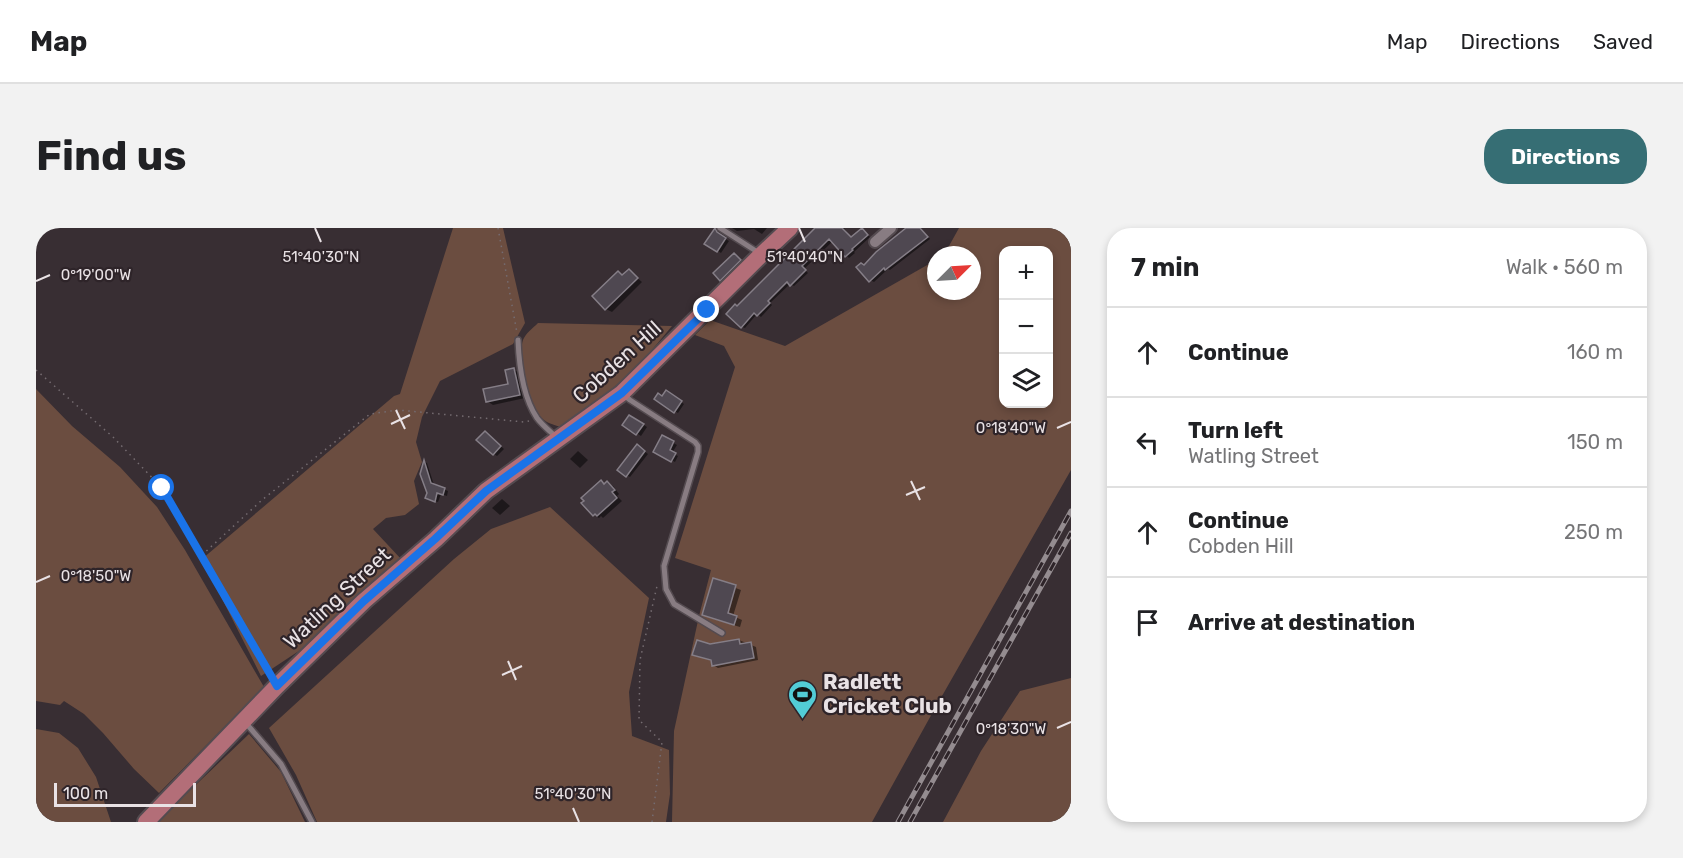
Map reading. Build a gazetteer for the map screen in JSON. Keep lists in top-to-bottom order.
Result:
{
  "streets": {
    "main road": ["Cobden Hill", "Watling Street"]
  },
  "crossings": [
    ["Cobden Hill", "Watling Street"]
  ],
  "places": {
    "sports": ["Radlett Cricket Club"]
  },
  "scale_bar": "100 m",
  "north": "top right",
  "page": {
    "header": "Map",
    "nav": ["Map", "Directions", "Saved"],
    "buttons": "Directions",
    "title": "Find us",
    "heading": ["7 min", "Walk · 560 m"],
    "map_buttons": ["+", "−"],
    "list": [
      ["Continue", "160 m"],
      ["Turn left", "Watling Street", "150 m"],
      ["Continue", "Cobden Hill", "250 m"],
      "Arrive at destination"
    ],
    "scale": "100 m"
  },
  "coordinates": [
    "51°40'30\"N",
    "51°40'40\"N",
    "0°19'00\"W",
    "0°18'40\"W",
    "0°18'50\"W",
    "0°18'30\"W"
  ]
}
